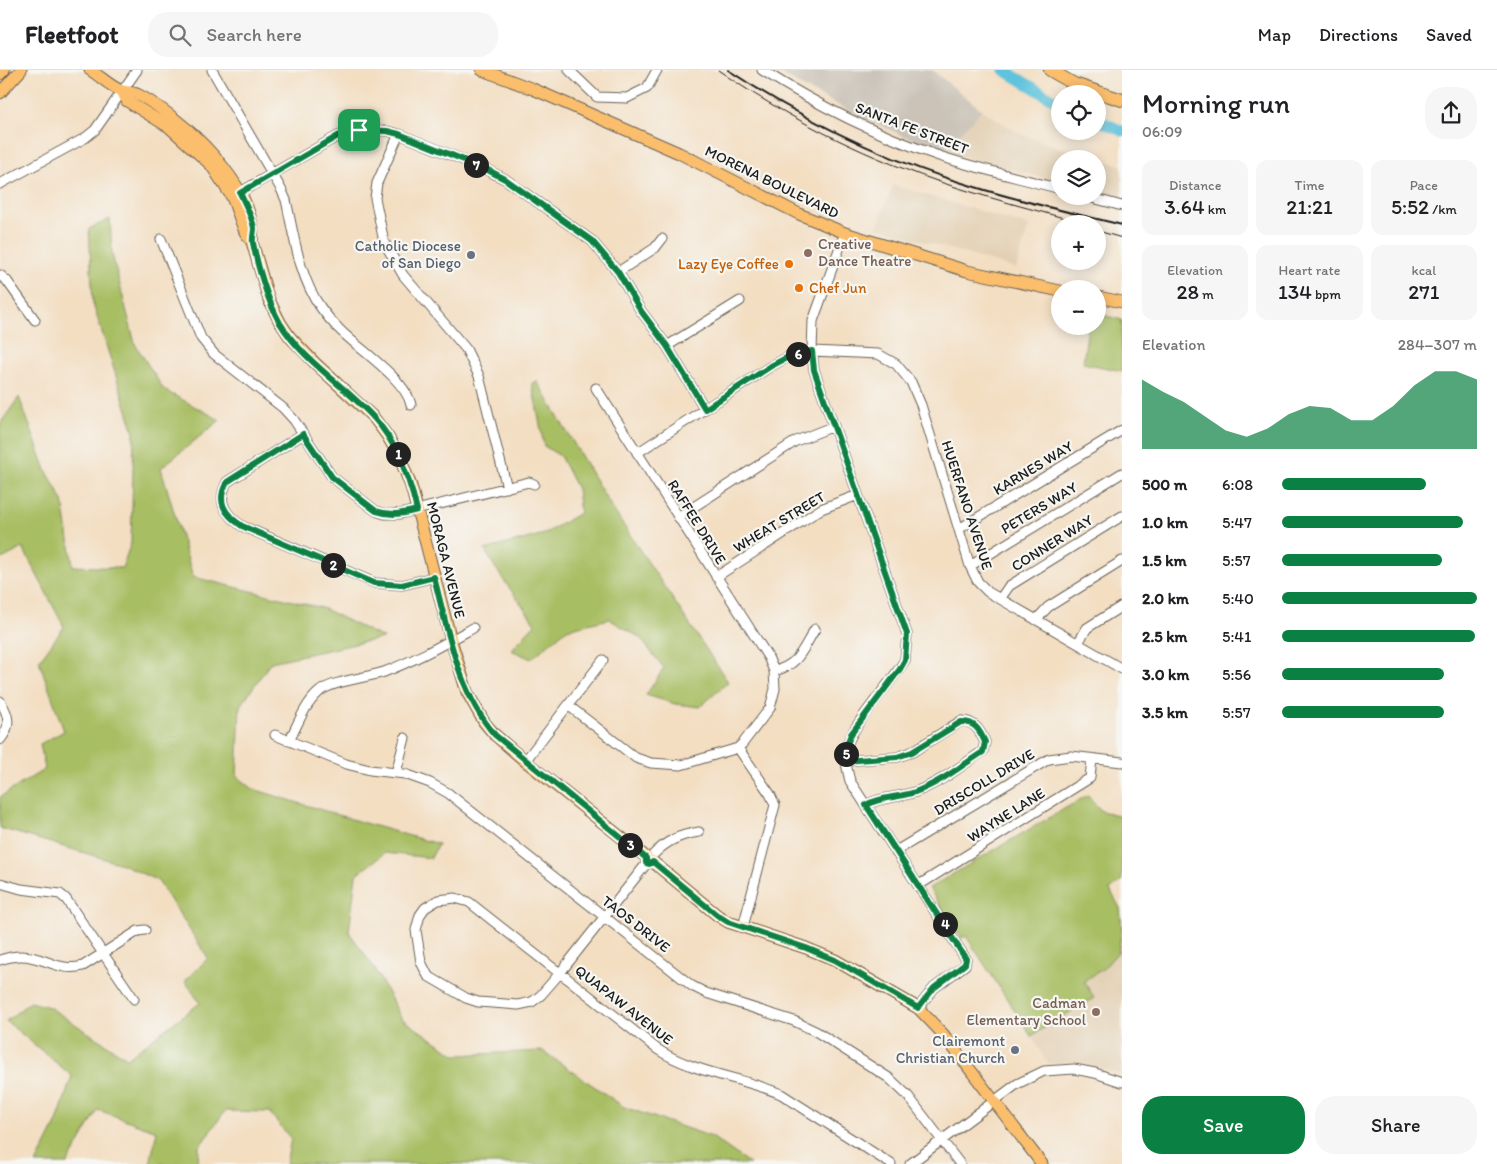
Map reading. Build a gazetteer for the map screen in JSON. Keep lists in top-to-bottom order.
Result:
{
  "streets": {
    "main road": ["MORENA BOULEVARD", "MORAGA AVENUE"],
    "street": [
      "SANTA FE STREET",
      "KARNES WAY",
      "HUERFANO AVENUE",
      "PETERS WAY",
      "RAFFEE DRIVE",
      "WHEAT STREET",
      "CONNER WAY",
      "DRISCOLL DRIVE",
      "WAYNE LANE",
      "TAOS DRIVE",
      "QUAPAW AVENUE"
    ]
  },
  "crossings": [
    ["KARNES WAY", "HUERFANO AVENUE"],
    ["HUERFANO AVENUE", "PETERS WAY"],
    ["HUERFANO AVENUE", "RAFFEE DRIVE"],
    ["HUERFANO AVENUE", "CONNER WAY"],
    ["RAFFEE DRIVE", "WHEAT STREET"],
    ["DRISCOLL DRIVE", "WAYNE LANE"]
  ],
  "places": [
    "Creative Dance Theatre",
    "Catholic Diocese of San Diego",
    "Lazy Eye Coffee",
    "Chef Jun",
    "Cadman Elementary School",
    "Clairemont Christian Church"
  ],
  "page": {
    "header": "Fleetfoot",
    "search": "Search here",
    "nav": ["Map", "Directions", "Saved"],
    "heading": ["Morning run", "06:09"],
    "map_buttons": ["+", "−"],
    "pins": [
      "7",
      "6",
      "1",
      "2",
      "5",
      "3",
      "4"
    ],
    "stats": [
      ["Distance", "3.64 km"],
      ["Time", "21:21"],
      ["Pace", "5:52 /km"],
      ["Elevation", "28 m"],
      ["Heart rate", "134 bpm"],
      ["kcal", "271"]
    ],
    "chart": ["Elevation", "284–307 m"],
    "list": [
      {
        "name": "500 m",
        "note": "6:08"
      },
      {
        "name": "1.0 km",
        "note": "5:47"
      },
      {
        "name": "1.5 km",
        "note": "5:57"
      },
      {
        "name": "2.0 km",
        "note": "5:40"
      },
      {
        "name": "2.5 km",
        "note": "5:41"
      },
      {
        "name": "3.0 km",
        "note": "5:56"
      },
      {
        "name": "3.5 km",
        "note": "5:57"
      }
    ],
    "buttons": ["Save", "Share"]
  }
}
